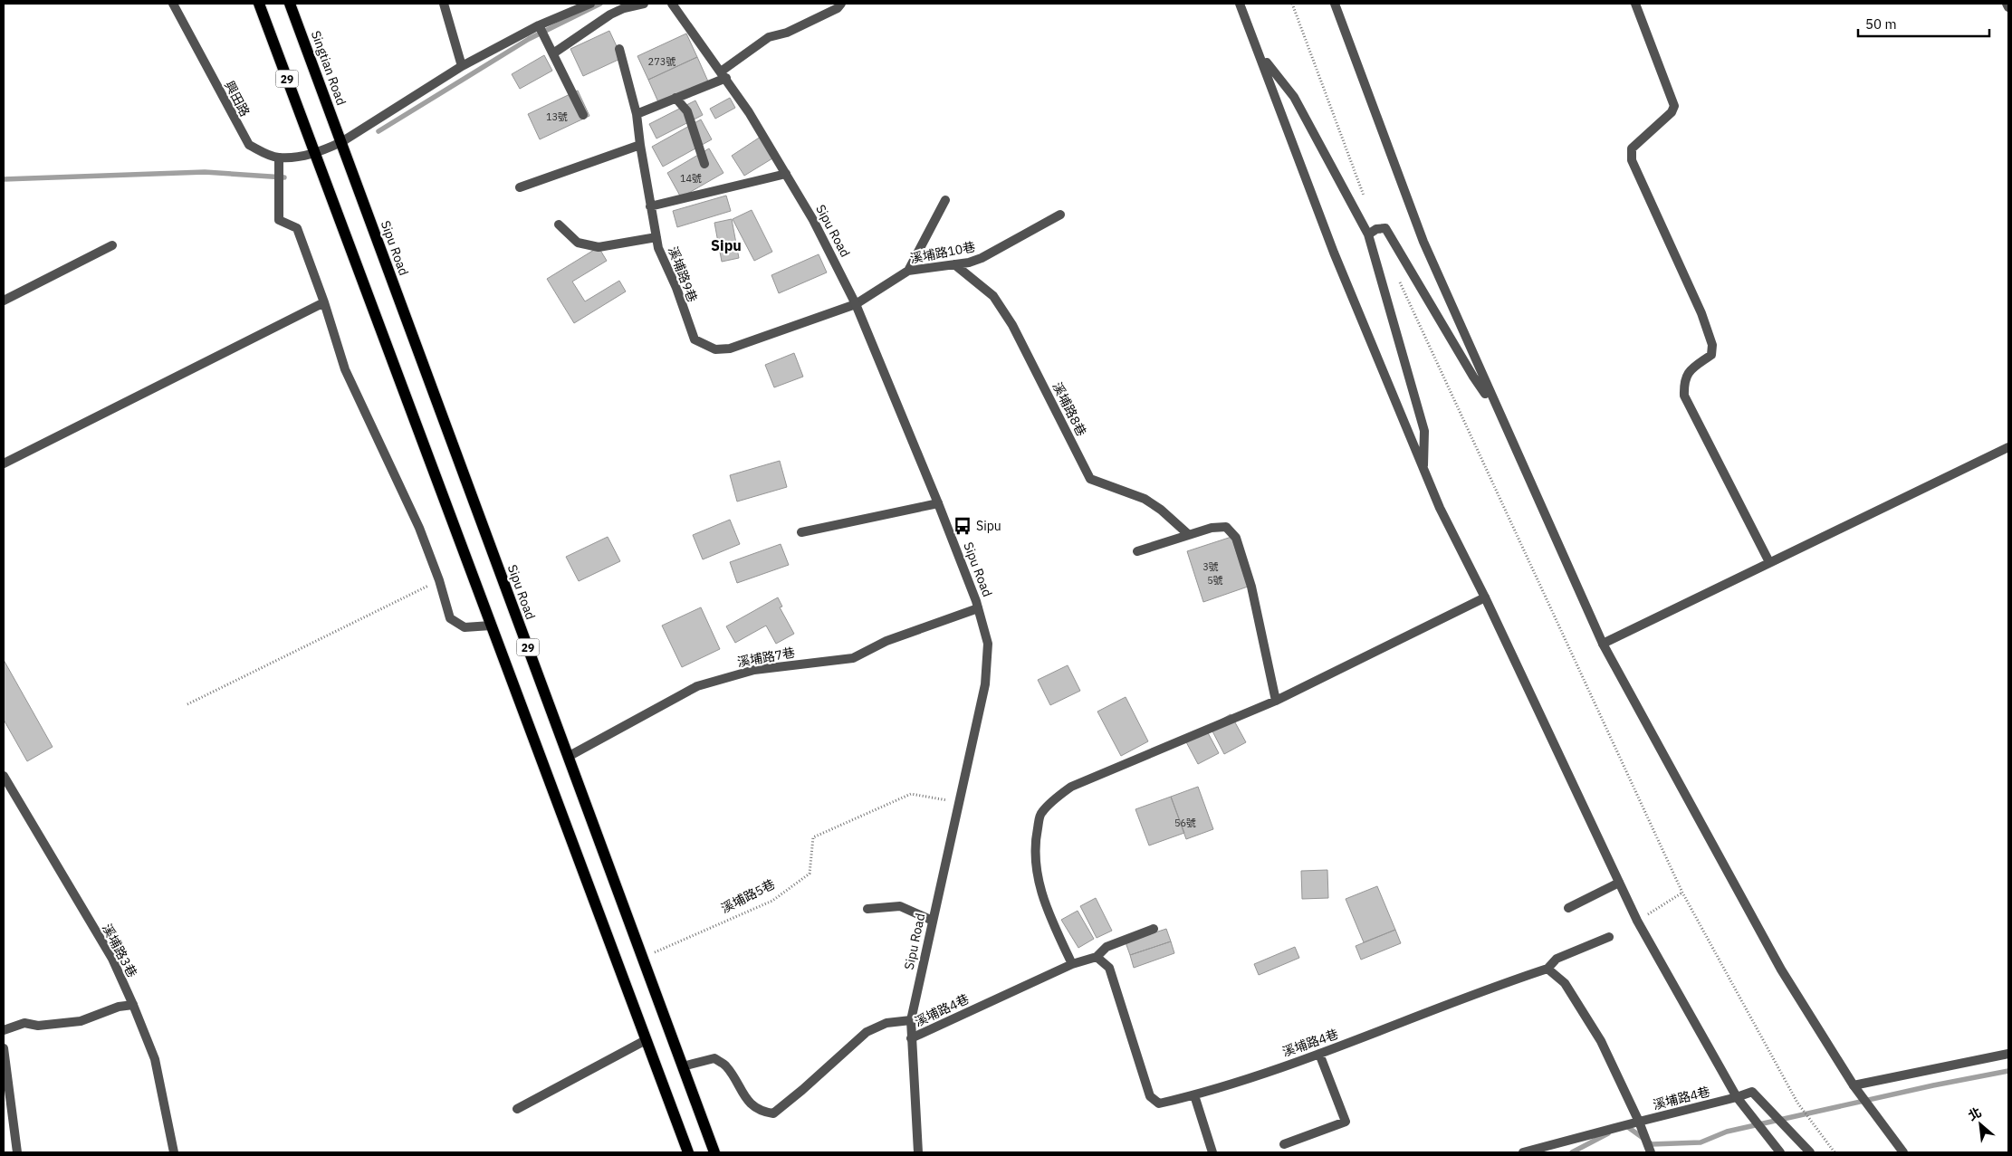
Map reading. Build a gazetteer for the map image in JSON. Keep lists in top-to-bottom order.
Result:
{
  "streets": {
    "main road": ["Singtian Road", "29", "Sipu Road"],
    "street": [
      "興田路",
      "溪埔路10巷",
      "溪埔路9巷",
      "溪埔路8巷",
      "溪埔路7巷",
      "溪埔路3巷",
      "溪埔路4巷"
    ],
    "path": ["溪埔路5巷"]
  },
  "crossings": [
    ["Singtian Road", "興田路"],
    ["Singtian Road", "Sipu Road"],
    ["29", "興田路"],
    ["興田路", "Sipu Road"],
    ["Sipu Road", "溪埔路10巷"],
    ["Sipu Road", "溪埔路9巷"],
    ["Sipu Road", "溪埔路7巷"],
    ["Sipu Road", "溪埔路5巷"],
    ["Sipu Road", "溪埔路4巷"],
    ["溪埔路10巷", "溪埔路9巷"],
    ["溪埔路10巷", "溪埔路8巷"]
  ],
  "districts": ["Sipu"],
  "places": {
    "bus stop": ["Sipu"]
  },
  "house_numbers": [
    "273號",
    "13號",
    "14號",
    "3號",
    "5號",
    "56號"
  ],
  "scale_bar": "50 m",
  "north": "top left"
}
